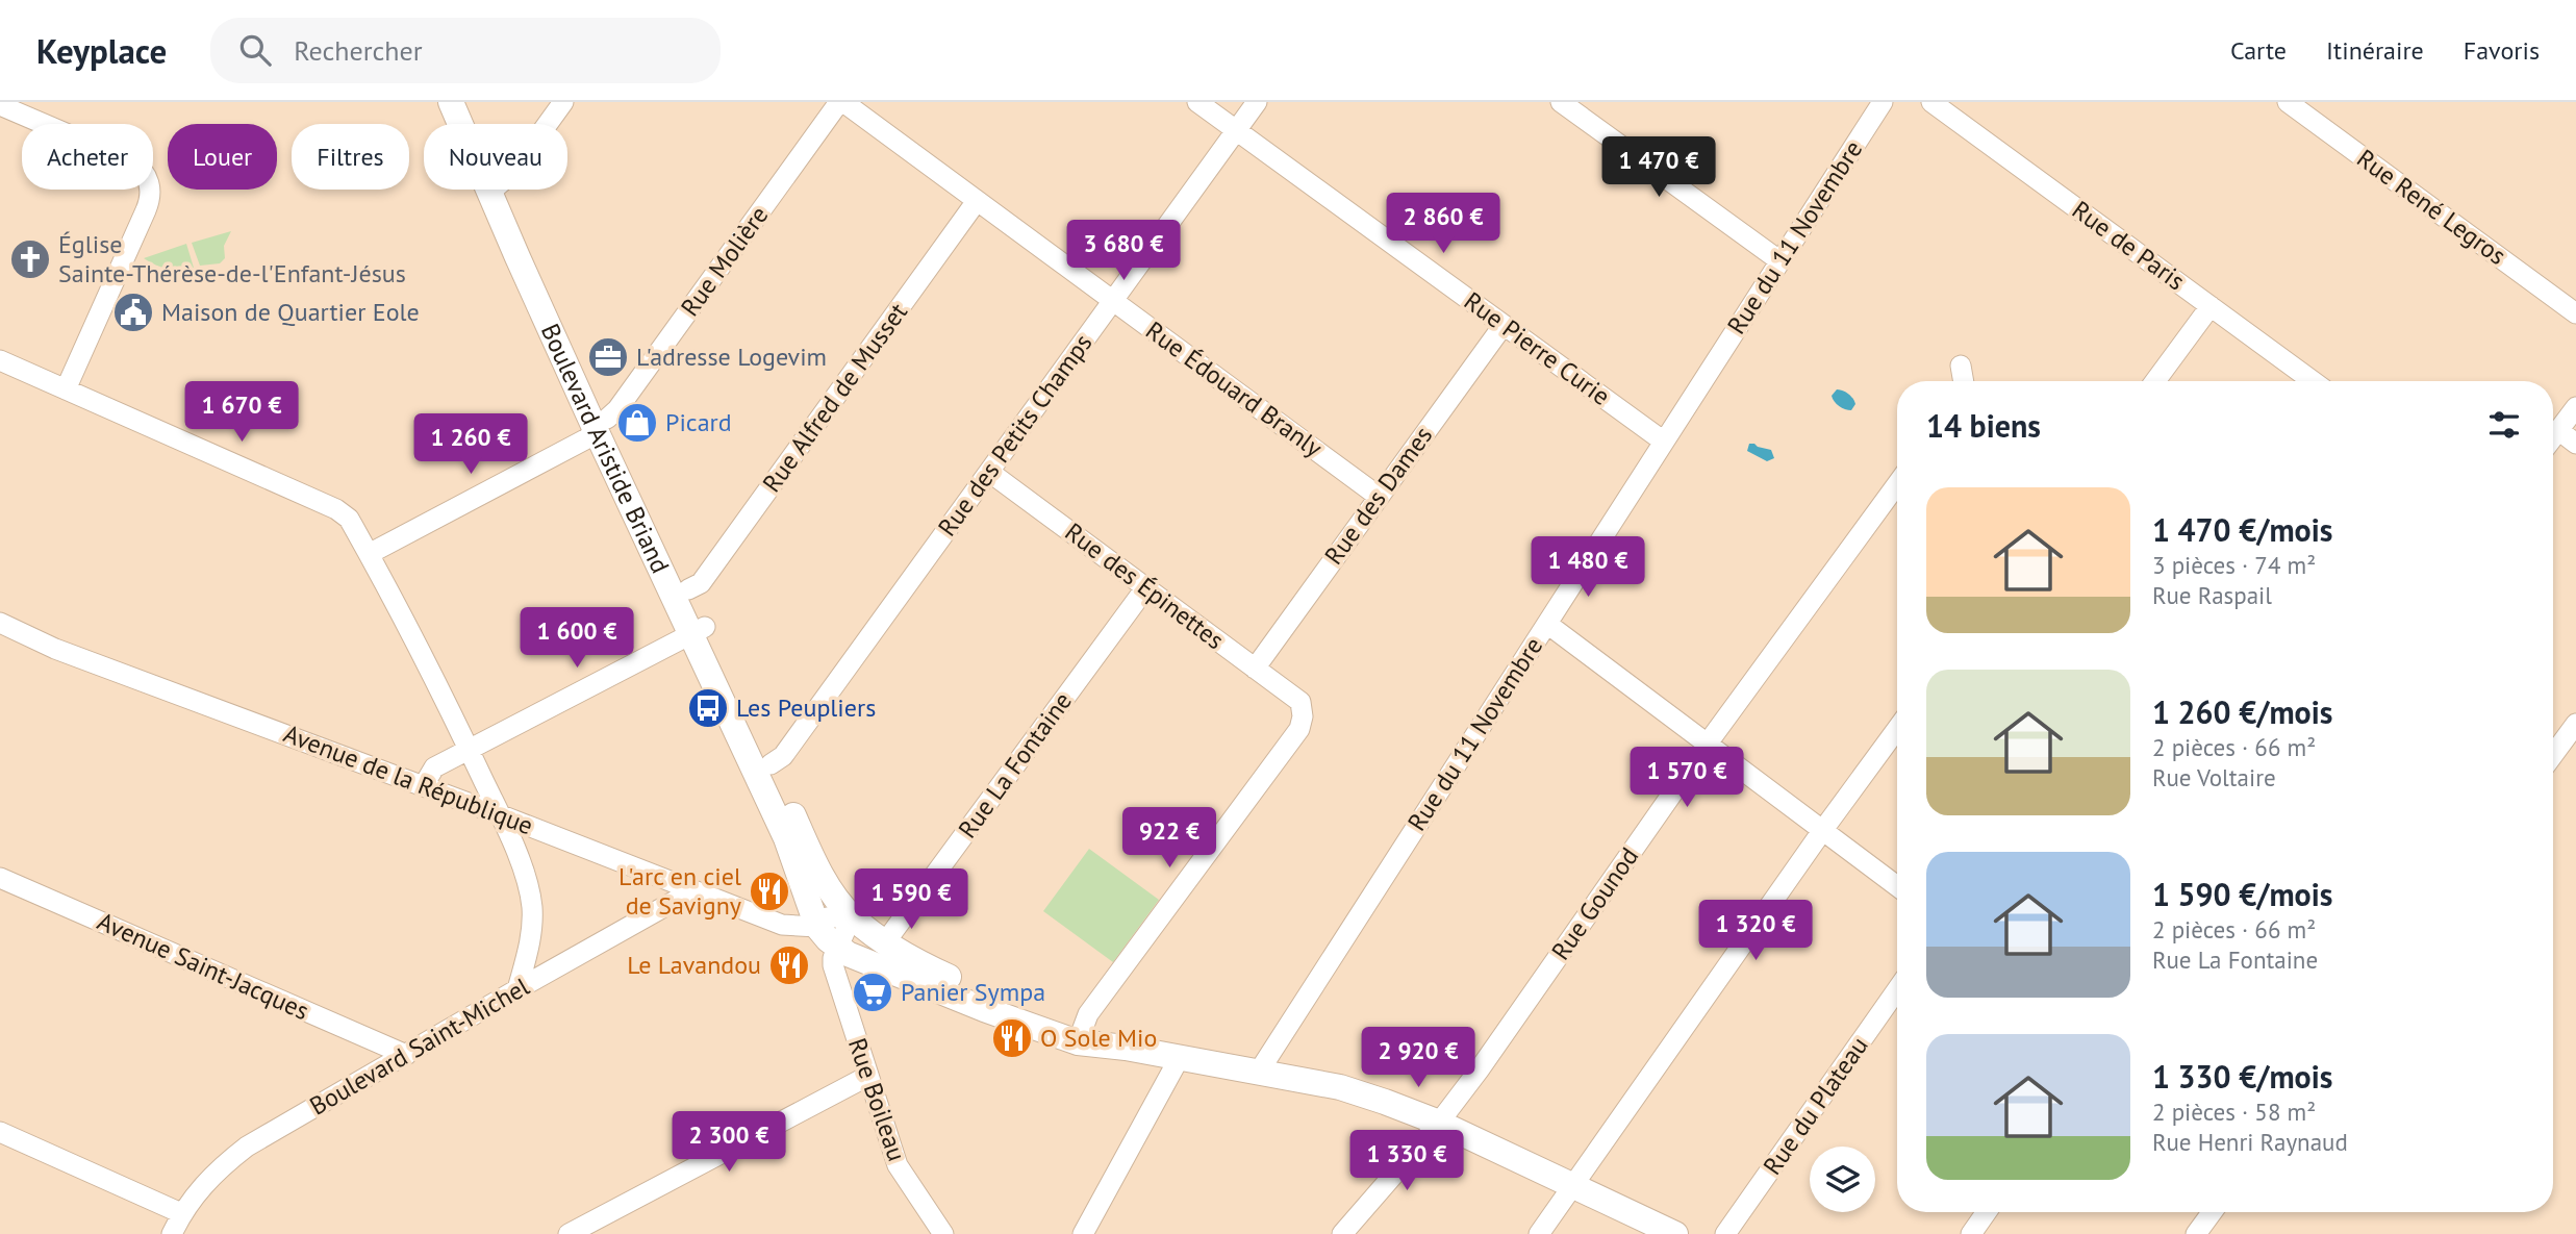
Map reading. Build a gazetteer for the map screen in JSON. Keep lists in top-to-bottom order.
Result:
{
  "streets": {
    "main road": ["Boulevard Aristide Briand"],
    "street": [
      "Rue René Legros",
      "Rue du 11 Novembre",
      "Rue de Paris",
      "Rue Molière",
      "Rue Pierre Curie",
      "Rue Édouard Branly",
      "Rue Alfred de Musset",
      "Rue des Petits Champs",
      "Rue des Dames",
      "Rue des Épinettes",
      "Rue La Fontaine",
      "Avenue de la République",
      "Rue Gounod",
      "Avenue Saint-Jacques",
      "Boulevard Saint-Michel",
      "Rue Boileau",
      "Rue du Plateau"
    ]
  },
  "crossings": [
    ["Rue du 11 Novembre", "Rue Pierre Curie"],
    ["Rue du 11 Novembre", "Boulevard Aristide Briand"],
    ["Rue Molière", "Rue Édouard Branly"],
    ["Rue Molière", "Boulevard Aristide Briand"],
    ["Rue Pierre Curie", "Rue des Petits Champs"],
    ["Rue Pierre Curie", "Rue des Dames"],
    ["Rue Édouard Branly", "Rue Alfred de Musset"],
    ["Rue Édouard Branly", "Rue des Petits Champs"],
    ["Rue Édouard Branly", "Rue des Dames"],
    ["Rue Alfred de Musset", "Boulevard Aristide Briand"],
    ["Rue des Petits Champs", "Boulevard Aristide Briand"],
    ["Rue des Petits Champs", "Rue des Épinettes"],
    ["Boulevard Aristide Briand", "Rue des Épinettes"],
    ["Boulevard Aristide Briand", "Rue La Fontaine"],
    ["Boulevard Aristide Briand", "Avenue de la République"],
    ["Boulevard Aristide Briand", "Rue Gounod"],
    ["Boulevard Aristide Briand", "Rue Boileau"],
    ["Rue des Dames", "Rue des Épinettes"],
    ["Rue des Épinettes", "Rue La Fontaine"],
    ["Avenue de la République", "Boulevard Saint-Michel"],
    ["Avenue Saint-Jacques", "Boulevard Saint-Michel"]
  ],
  "places": {
    "church": ["Église Sainte-Thérèse-de-l'Enfant-Jésus"],
    "public building": ["Maison de Quartier Eole"],
    "office": ["L'adresse Logevim"],
    "shop": ["Picard"],
    "bus stop": ["Les Peupliers"],
    "restaurant": ["L'arc en ciel de Savigny", "Le Lavandou", "O Sole Mio"],
    "supermarket": ["Panier Sympa"]
  },
  "page": {
    "header": "Keyplace",
    "search": "Rechercher",
    "nav": ["Carte", "Itinéraire", "Favoris"],
    "chip": [
      "Acheter",
      "Louer",
      "Filtres",
      "Nouveau"
    ],
    "price": [
      "1 470 €",
      "2 860 €",
      "3 680 €",
      "1 670 €",
      "1 260 €",
      "1 480 €",
      "1 600 €",
      "1 570 €",
      "922 €",
      "1 590 €",
      "1 320 €",
      "2 920 €",
      "2 300 €",
      "1 330 €"
    ],
    "heading": "14 biens",
    "list": [
      {
        "name": "1 470 €/mois",
        "note": "3 pièces · 74 m² · Rue Raspail"
      },
      {
        "name": "1 260 €/mois",
        "note": "2 pièces · 66 m² · Rue Voltaire"
      },
      {
        "name": "1 590 €/mois",
        "note": "2 pièces · 66 m² · Rue La Fontaine"
      },
      {
        "name": "1 330 €/mois",
        "note": "2 pièces · 58 m² · Rue Henri Raynaud"
      }
    ]
  }
}
